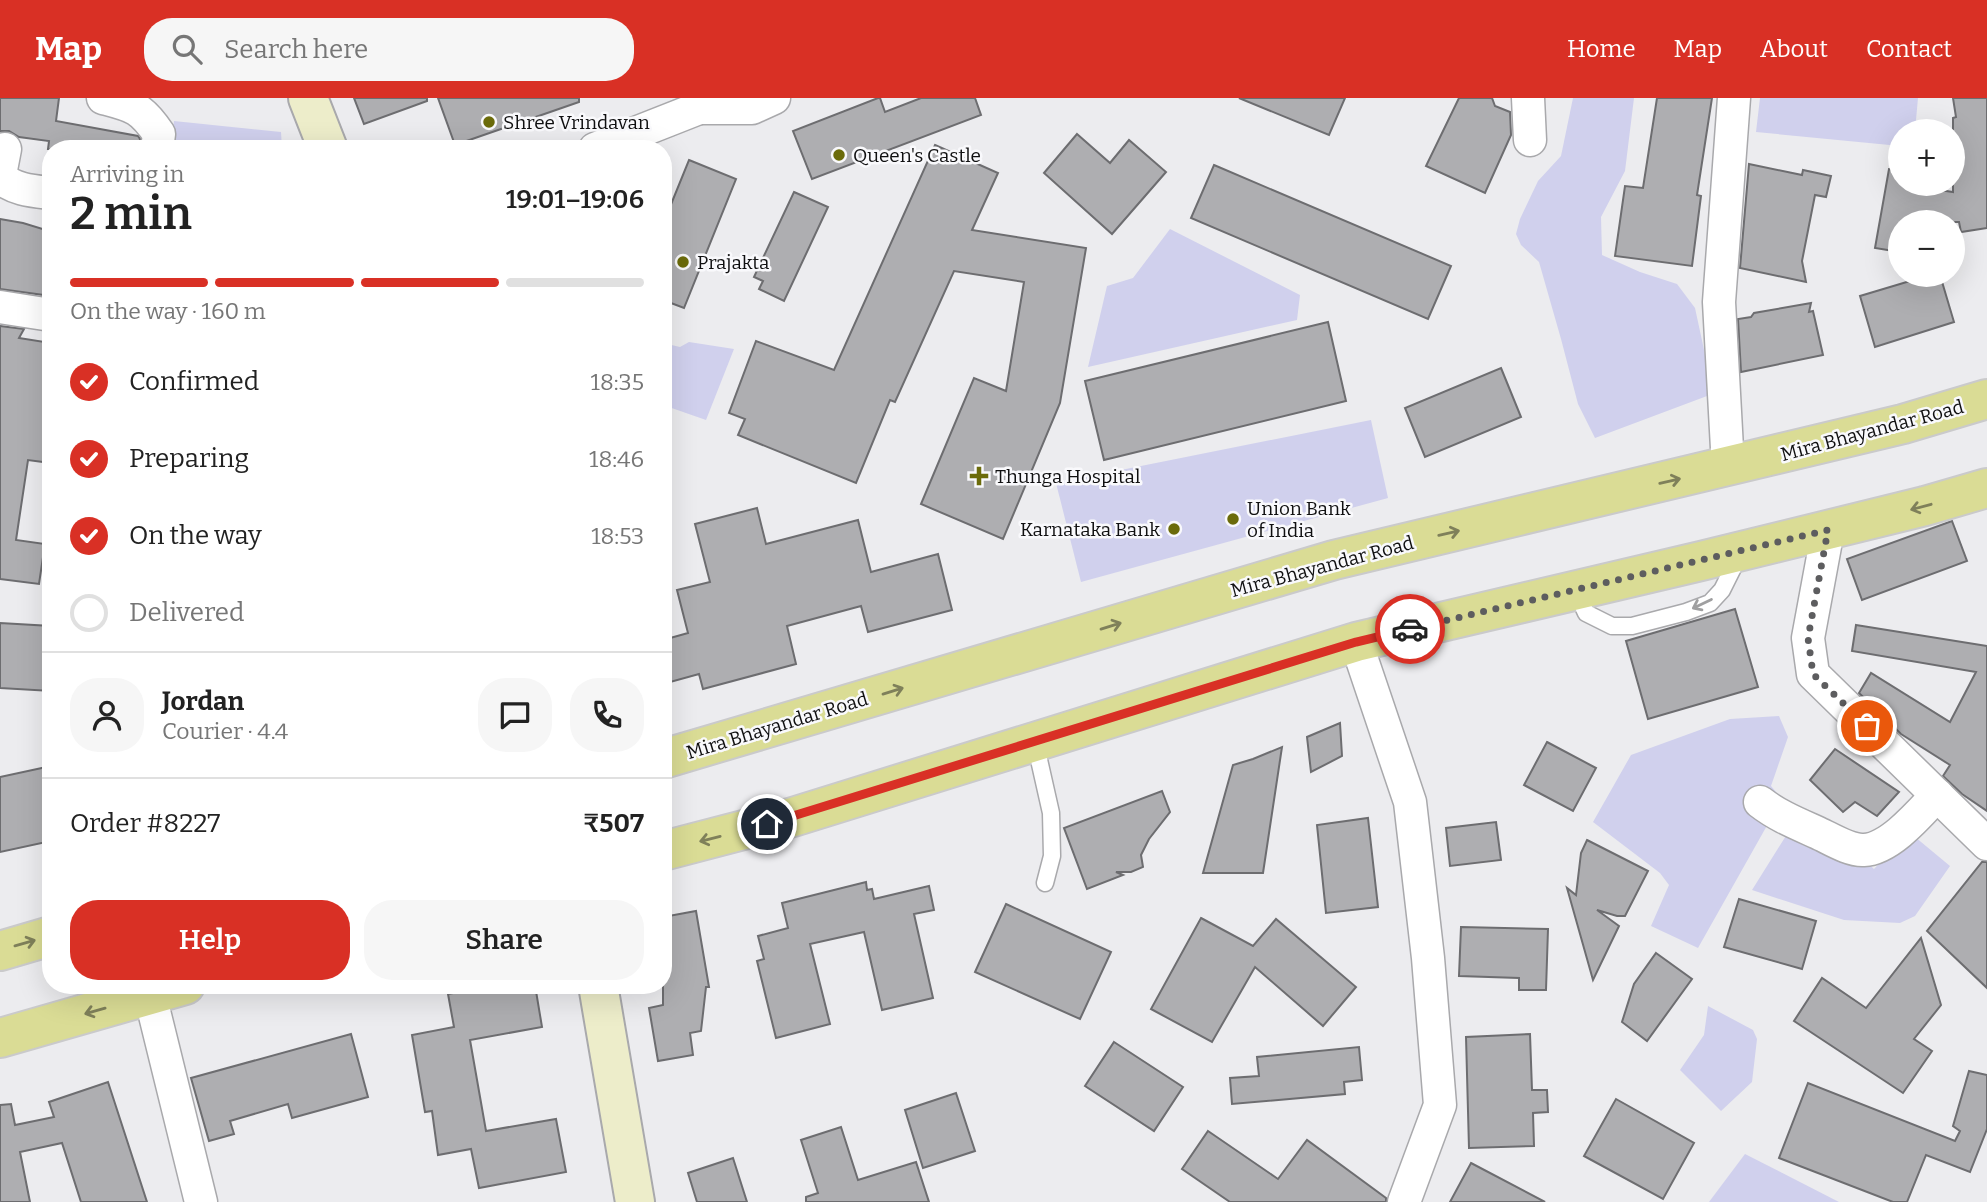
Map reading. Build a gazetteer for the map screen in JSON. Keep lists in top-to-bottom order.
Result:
{
  "streets": {
    "main road": ["Mira Bhayandar Road"]
  },
  "places": {
    "other": [
      "Shree Vrindavan",
      "Queen's Castle",
      "Prajakta",
      "Union Bank of India",
      "Karnataka Bank"
    ],
    "health": ["Thunga Hospital"]
  },
  "page": {
    "header": "Map",
    "search": "Search here",
    "nav": [
      "Home",
      "Map",
      "About",
      "Contact"
    ],
    "map_buttons": ["+", "−"],
    "heading": ["2 min", "Arriving in", "19:01–19:06"],
    "panel": [
      "Jordan",
      "Courier · 4.4",
      "Order #8227",
      "₹507"
    ],
    "bar": "On the way · 160 m",
    "list": [
      ["Confirmed", "18:35"],
      ["Preparing", "18:46"],
      ["On the way", "18:53"],
      "Delivered"
    ],
    "buttons": ["Help", "Share"]
  }
}
